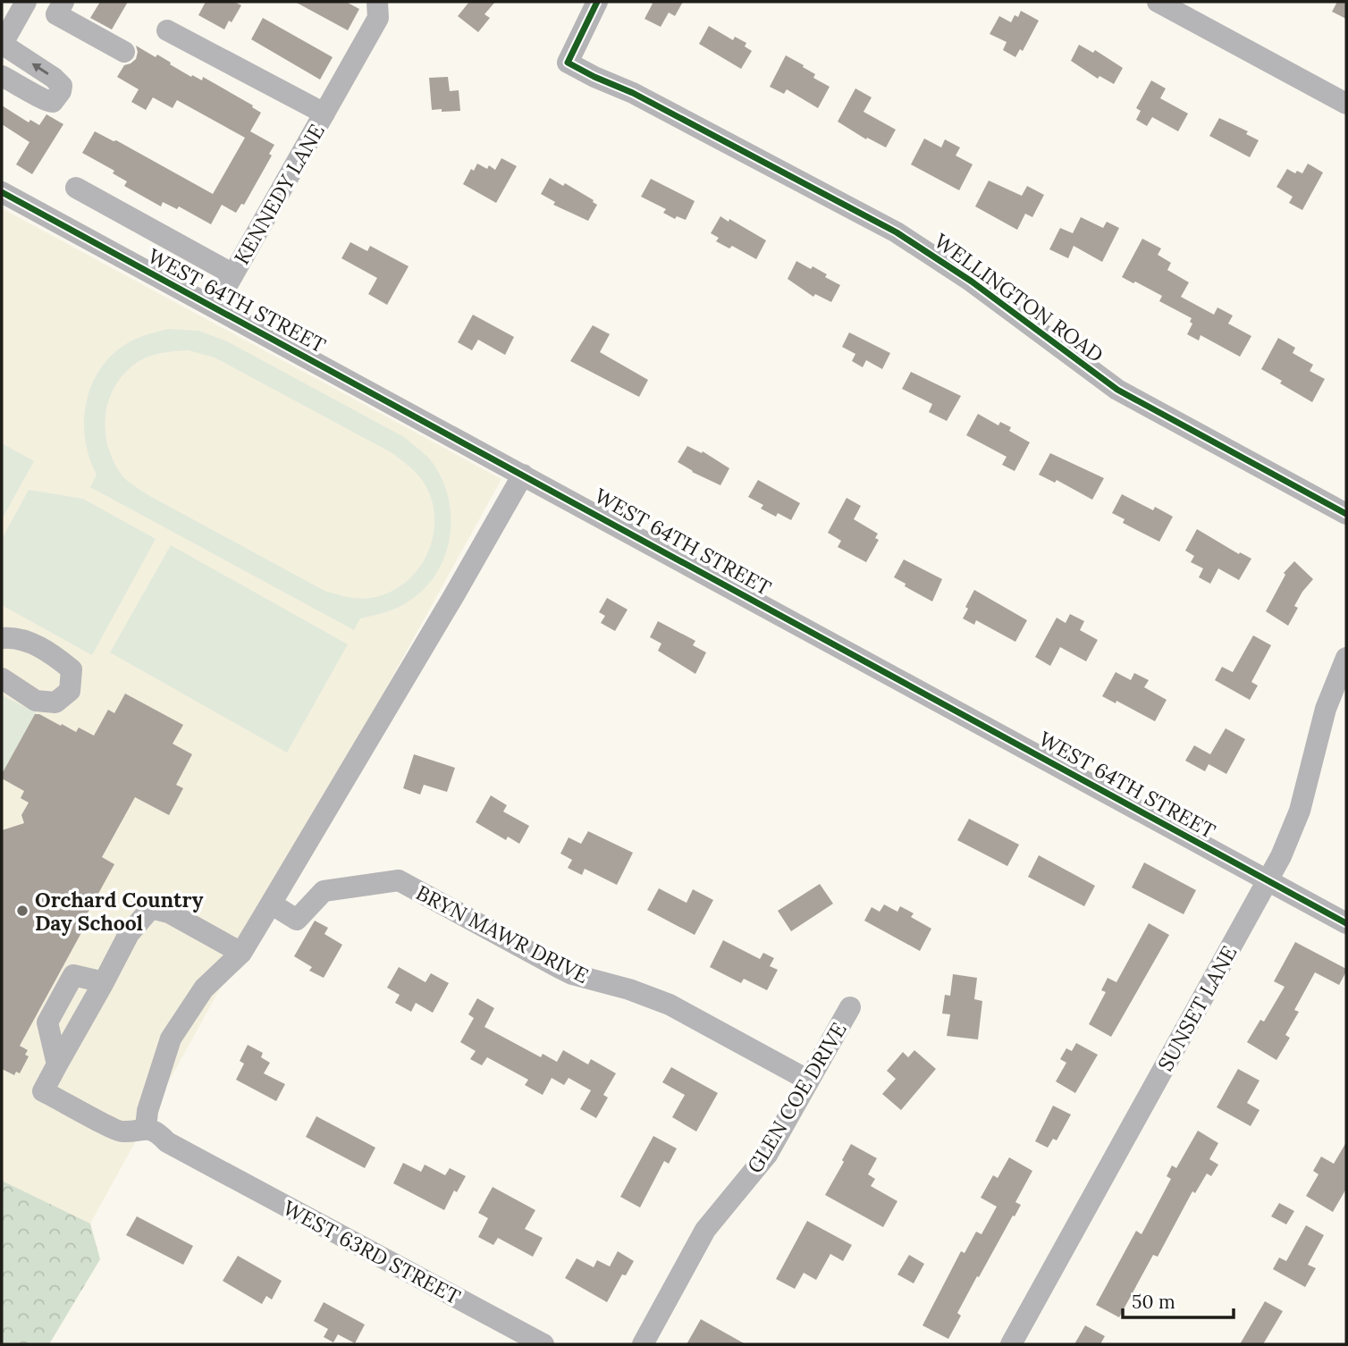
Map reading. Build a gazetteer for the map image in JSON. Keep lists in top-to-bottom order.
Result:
{
  "streets": {
    "street": [
      "KENNEDY LANE",
      "WELLINGTON ROAD",
      "WEST 64TH STREET",
      "BRYN MAWR DRIVE",
      "SUNSET LANE",
      "GLEN COE DRIVE",
      "WEST 63RD STREET"
    ]
  },
  "crossings": [
    ["KENNEDY LANE", "WEST 64TH STREET"],
    ["WEST 64TH STREET", "SUNSET LANE"],
    ["BRYN MAWR DRIVE", "GLEN COE DRIVE"]
  ],
  "places": ["Orchard Country Day School"],
  "scale_bar": "50 m"
}
